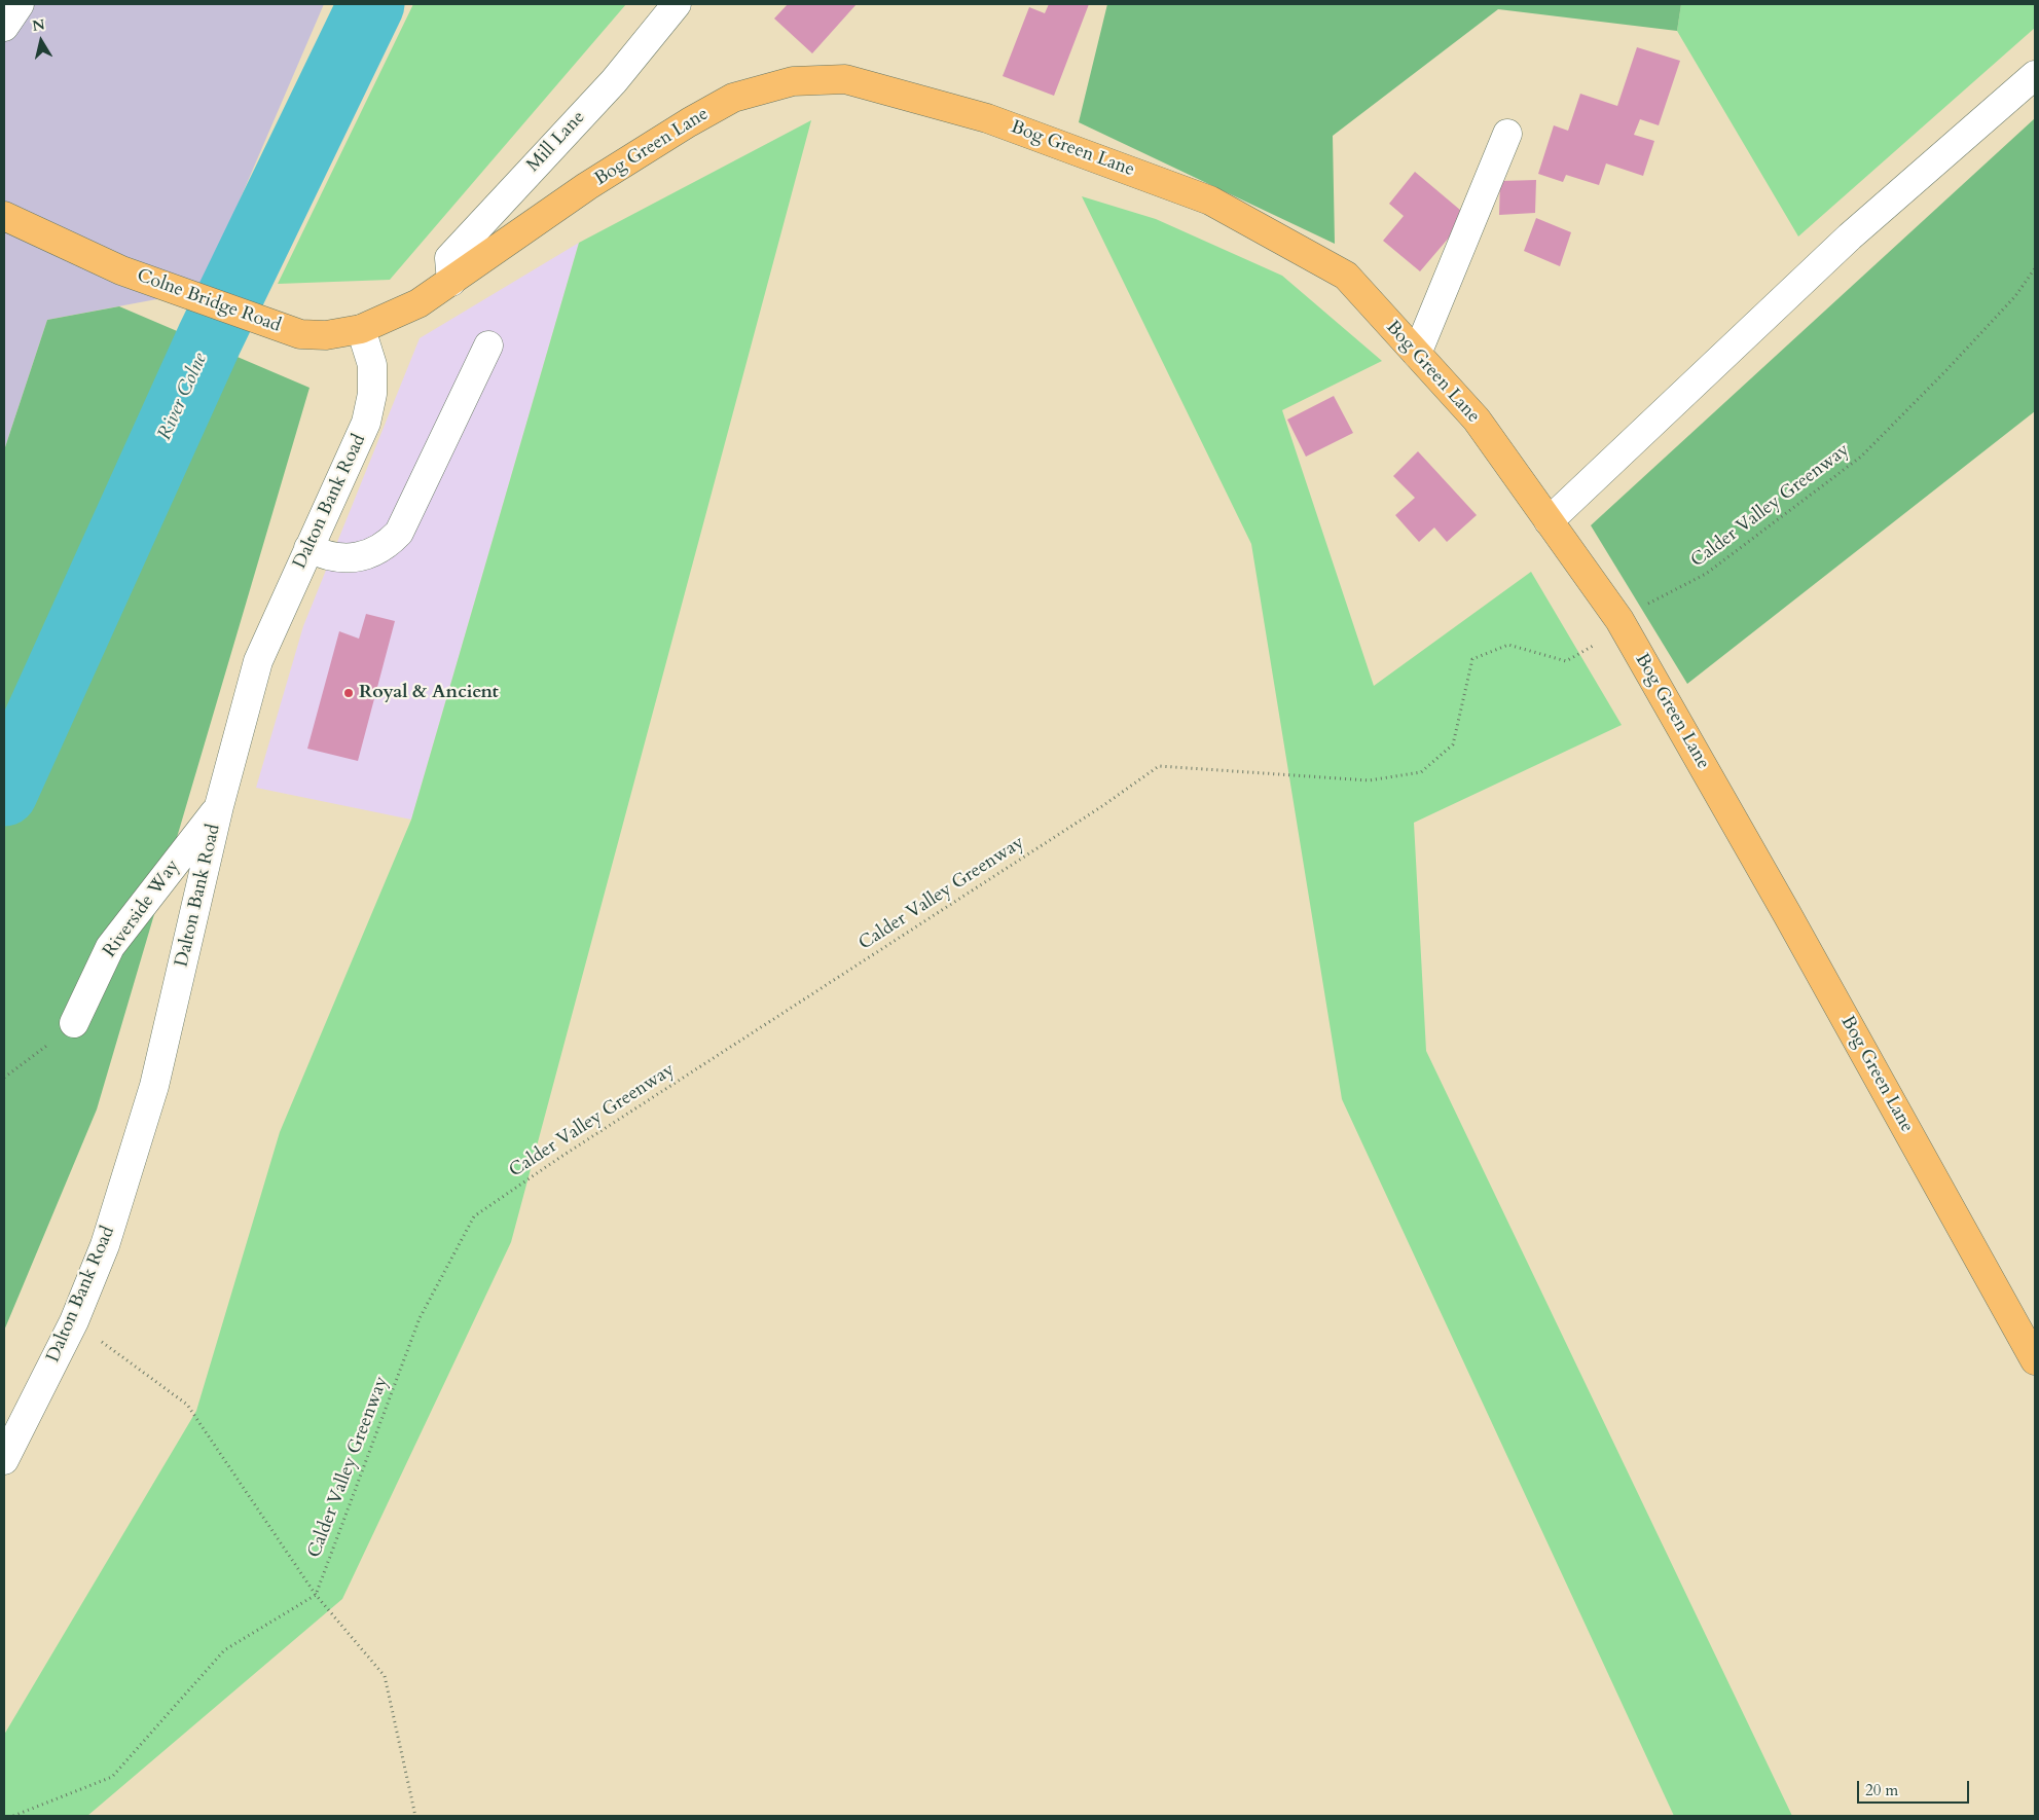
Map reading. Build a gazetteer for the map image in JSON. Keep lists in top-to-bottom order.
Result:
{
  "streets": {
    "main road": ["Bog Green Lane", "Colne Bridge Road"],
    "street": ["Mill Lane", "Dalton Bank Road", "Riverside Way"],
    "path": ["Calder Valley Greenway"]
  },
  "crossings": [
    ["Mill Lane", "Bog Green Lane"],
    ["Bog Green Lane", "Colne Bridge Road"],
    ["Bog Green Lane", "Calder Valley Greenway"],
    ["Colne Bridge Road", "Dalton Bank Road"],
    ["Dalton Bank Road", "Riverside Way"]
  ],
  "water": ["River Colne"],
  "places": ["Royal & Ancient"],
  "scale_bar": "20 m",
  "north": "top"
}
